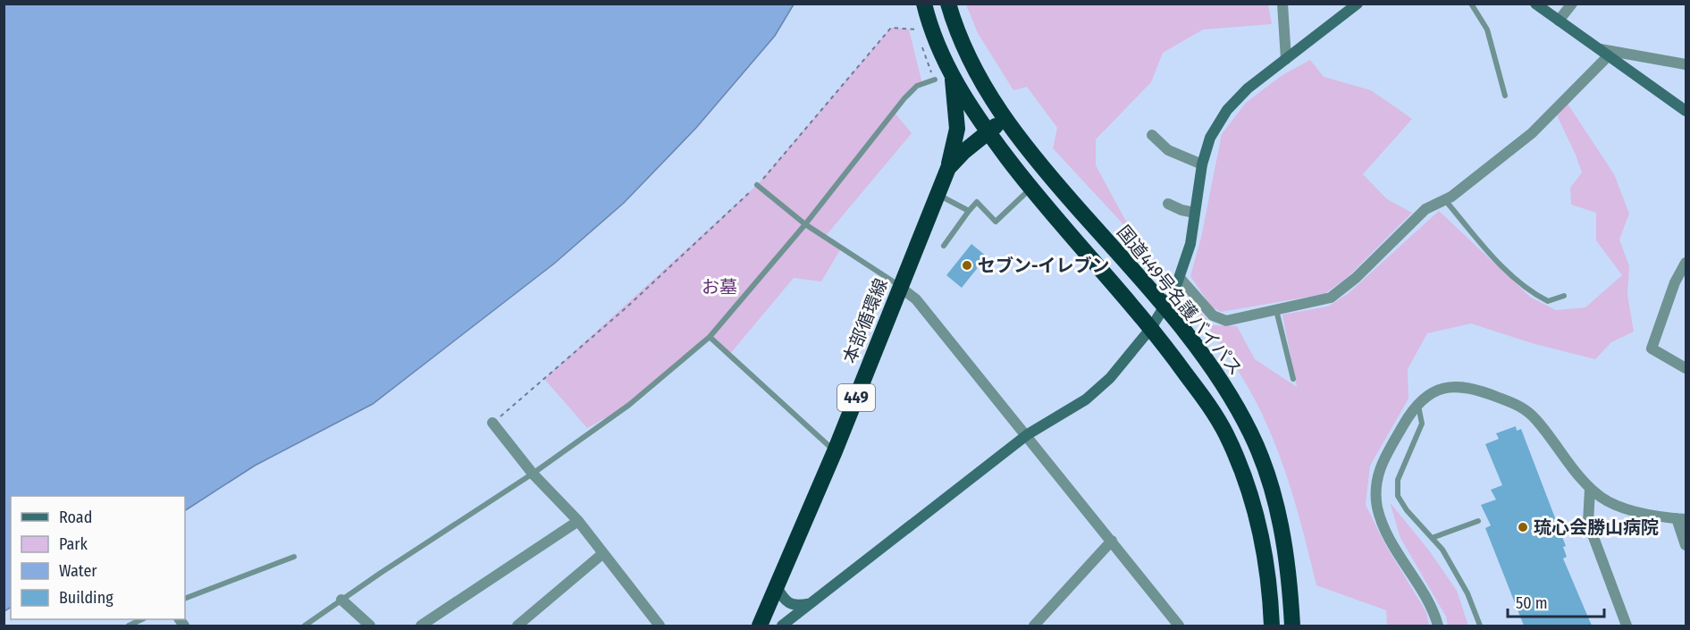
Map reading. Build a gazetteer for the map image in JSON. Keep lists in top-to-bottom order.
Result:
{
  "streets": {
    "highway": ["国道449号名護バイパス", "本部循環線", "449"]
  },
  "crossings": [
    ["国道449号名護バイパス", "本部循環線"]
  ],
  "parks": ["お墓"],
  "places": ["セブン-イレブン", "琉心会勝山病院"],
  "legend": [
    "Road",
    "Park",
    "Water",
    "Building"
  ],
  "scale_bar": "50 m"
}
